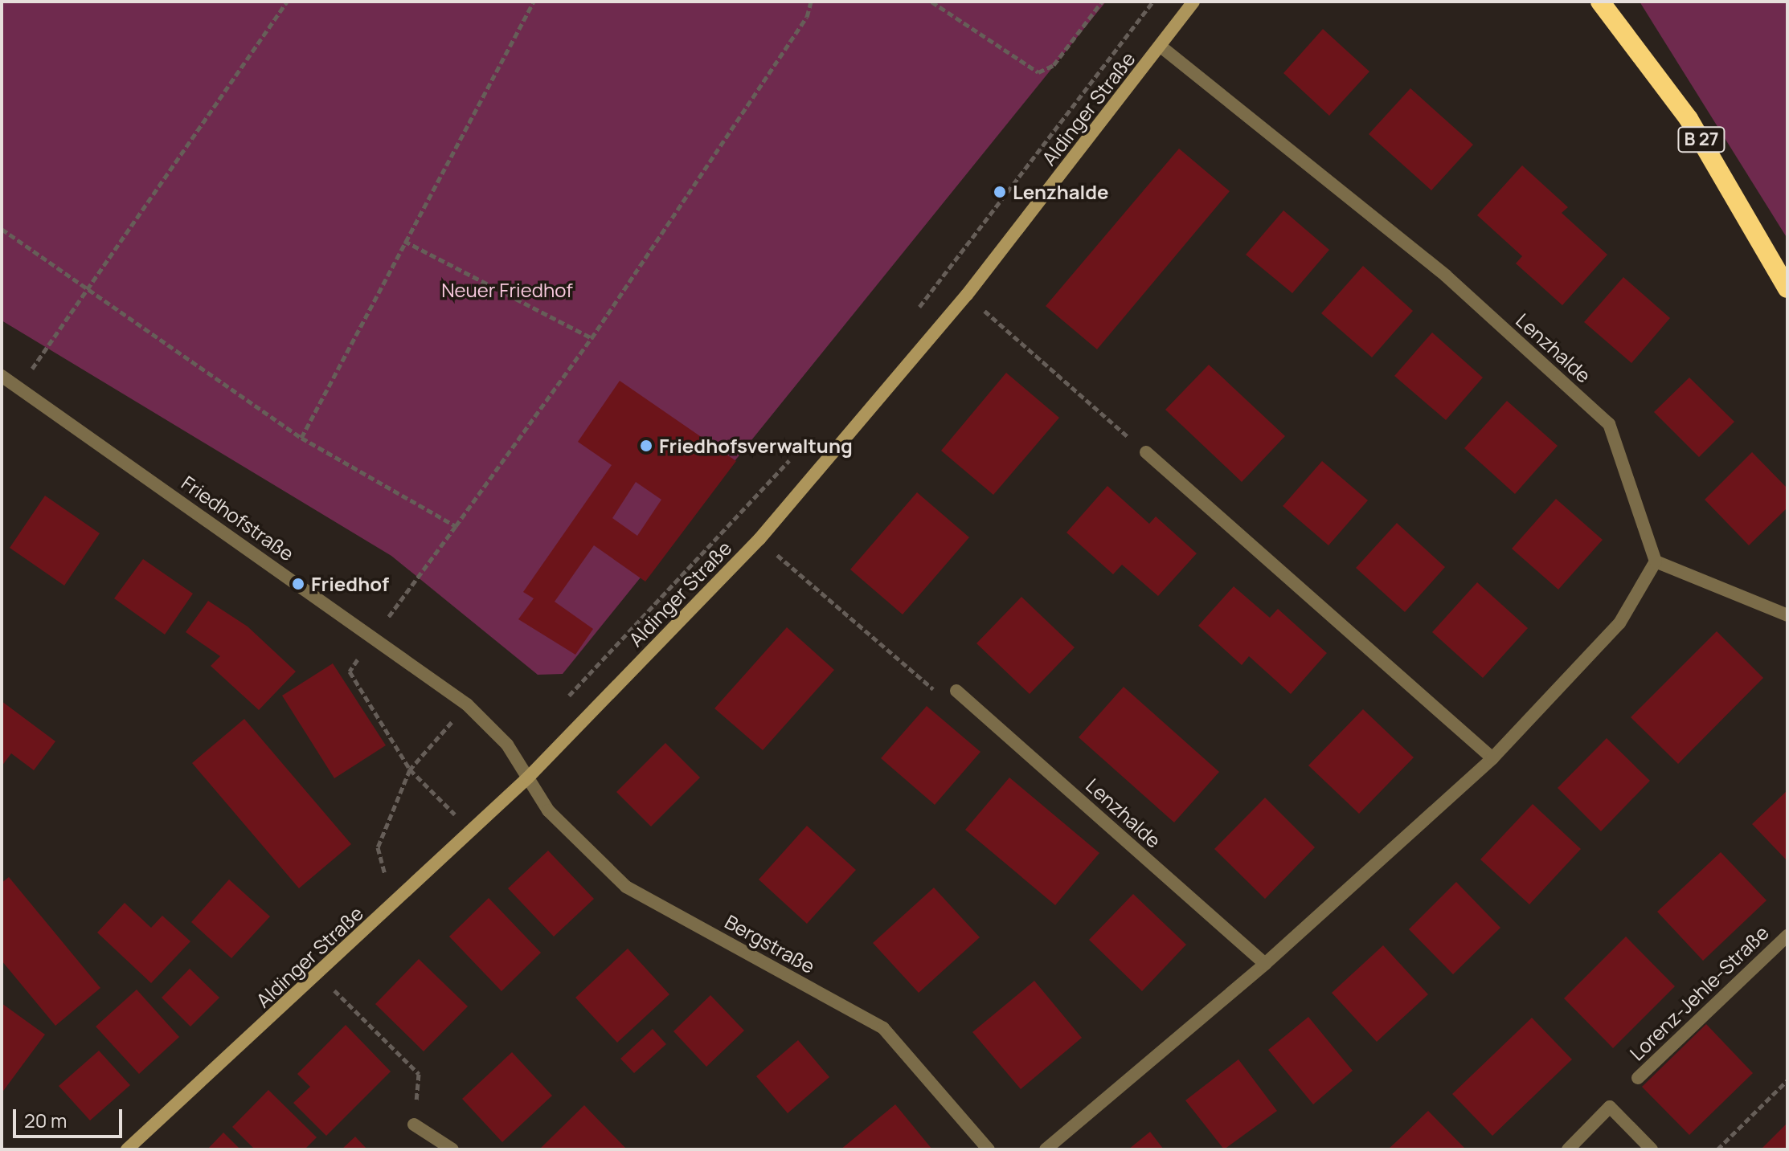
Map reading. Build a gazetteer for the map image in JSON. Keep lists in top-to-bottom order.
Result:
{
  "streets": {
    "highway": ["B 27"],
    "main road": ["Aldinger Straße"],
    "street": [
      "Lenzhalde",
      "Friedhofstraße",
      "Bergstraße",
      "Lorenz-Jehle-Straße"
    ]
  },
  "crossings": [
    ["Aldinger Straße", "Lenzhalde"],
    ["Aldinger Straße", "Friedhofstraße"],
    ["Aldinger Straße", "Bergstraße"],
    ["Friedhofstraße", "Bergstraße"]
  ],
  "parks": ["Neuer Friedhof"],
  "places": ["Lenzhalde", "Friedhofsverwaltung", "Friedhof"],
  "scale_bar": "20 m"
}
